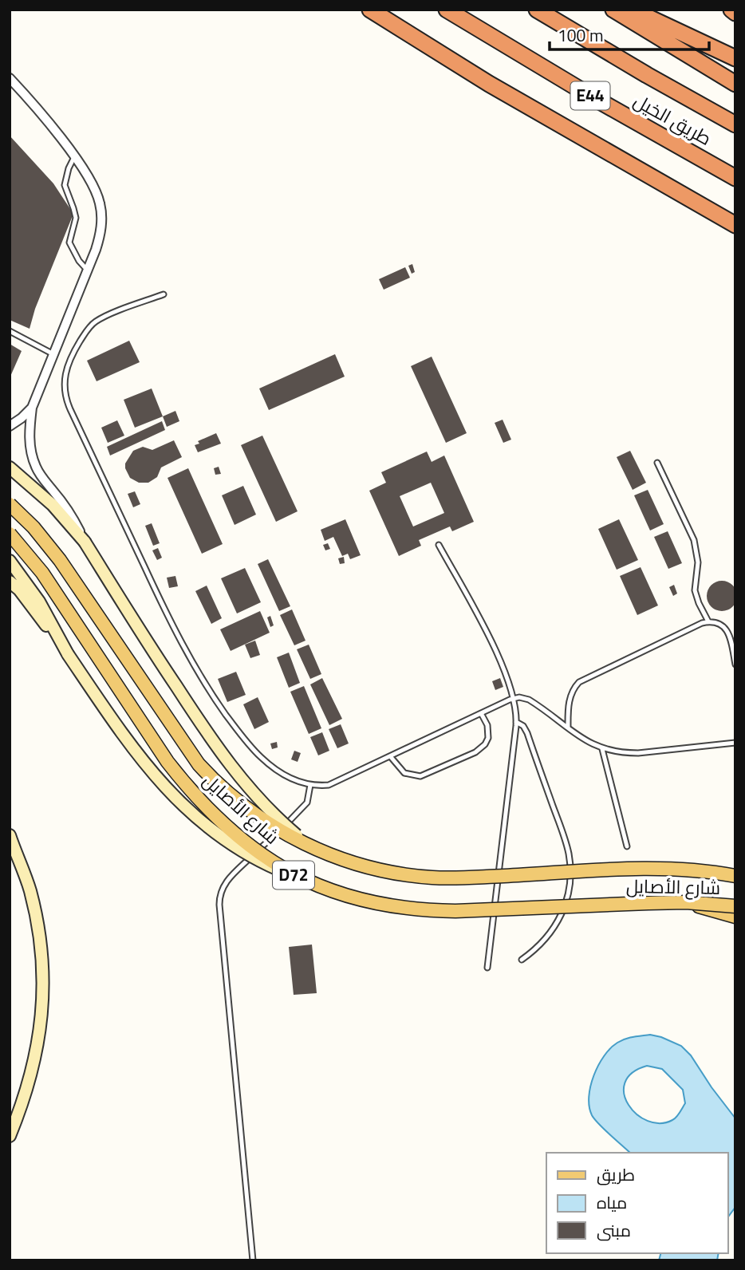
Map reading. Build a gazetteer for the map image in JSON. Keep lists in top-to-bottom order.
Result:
{
  "streets": {
    "highway": ["E44", "طريق الخيل"],
    "main road": ["شارع الأصايل", "D72"]
  },
  "legend": ["طريق", "مياه", "مبنى"],
  "scale_bar": "100 m"
}
